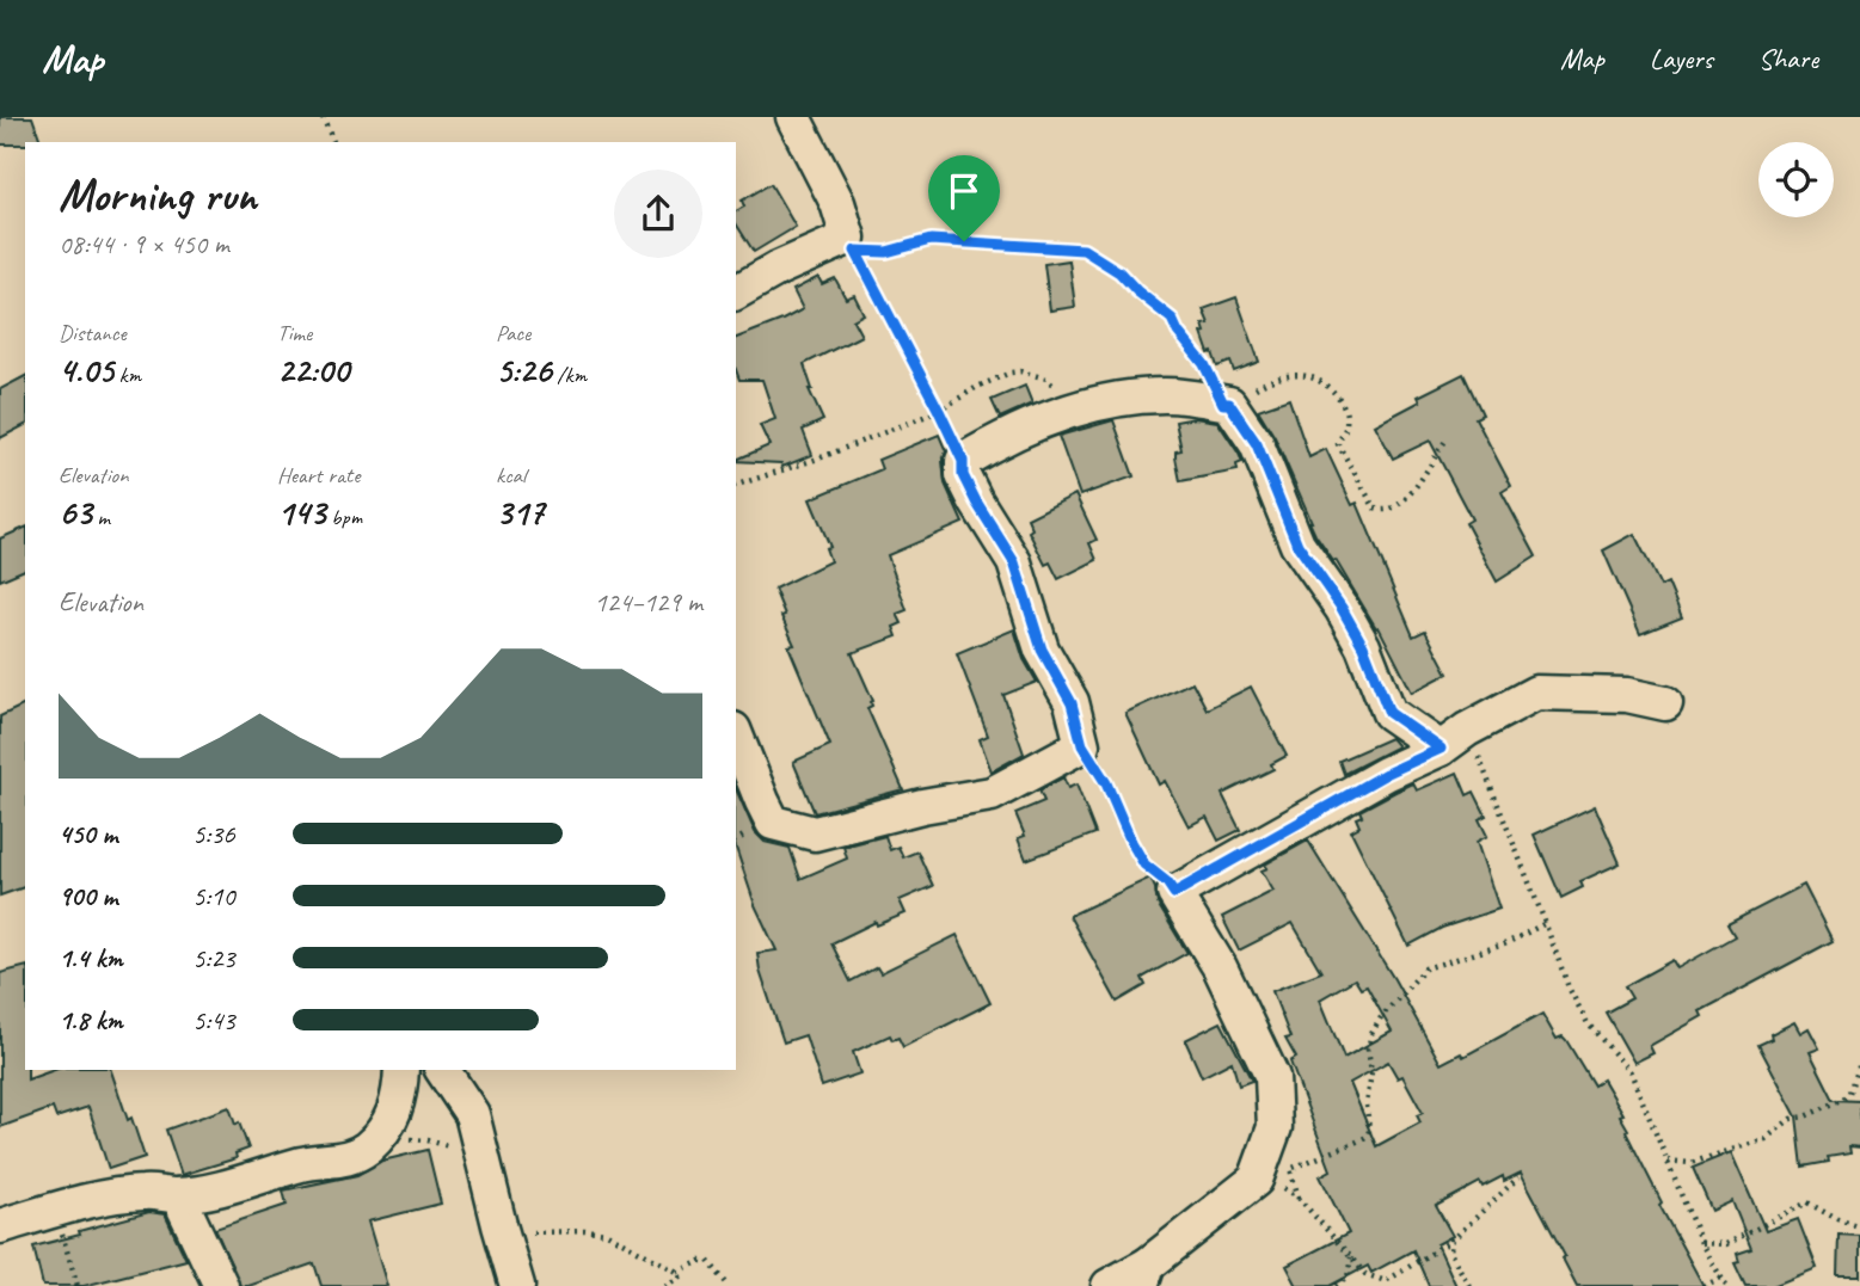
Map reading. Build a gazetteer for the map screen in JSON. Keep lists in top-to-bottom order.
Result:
{
  "page": {
    "header": "Map",
    "nav": ["Map", "Layers", "Share"],
    "heading": ["Morning run", "08:44 · 9 × 450 m"],
    "stats": [
      ["Distance", "4.05 km"],
      ["Time", "22:00"],
      ["Pace", "5:26 /km"],
      ["Elevation", "63 m"],
      ["Heart rate", "143 bpm"],
      ["kcal", "317"]
    ],
    "chart": ["Elevation", "124–129 m"],
    "list": [
      {
        "name": "450 m",
        "note": "5:36"
      },
      {
        "name": "900 m",
        "note": "5:10"
      },
      {
        "name": "1.4 km",
        "note": "5:23"
      },
      {
        "name": "1.8 km",
        "note": "5:43"
      }
    ]
  }
}
